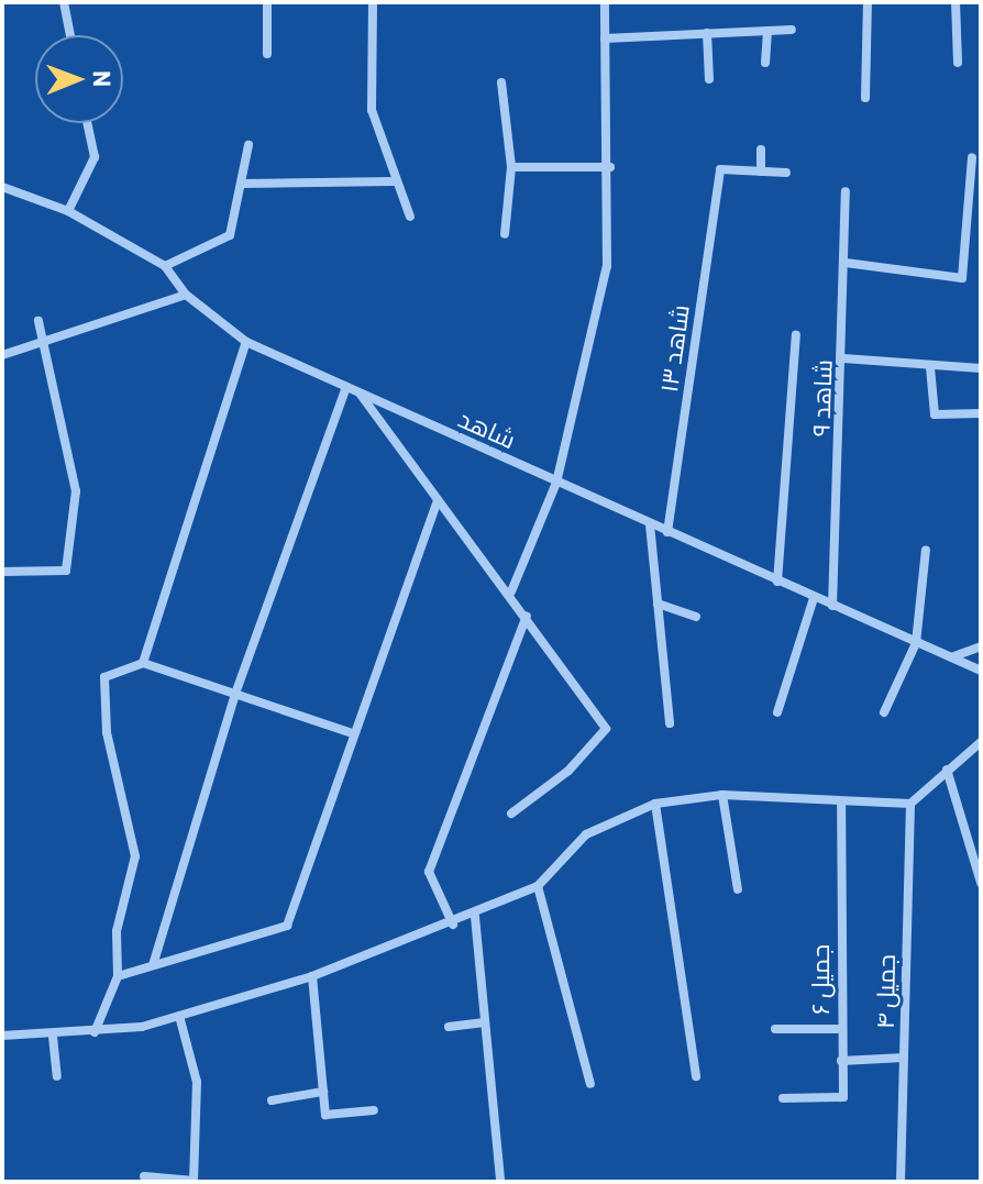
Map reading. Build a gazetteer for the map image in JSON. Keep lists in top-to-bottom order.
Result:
{
  "streets": {
    "street": [
      "شاهد ۱۳",
      "شاهد ۹",
      "شاهد",
      "جمیل ۶",
      "جمیل ۴"
    ]
  },
  "crossings": [
    ["شاهد ۱۳", "شاهد"],
    ["شاهد ۹", "شاهد"]
  ],
  "north": "right"
}
